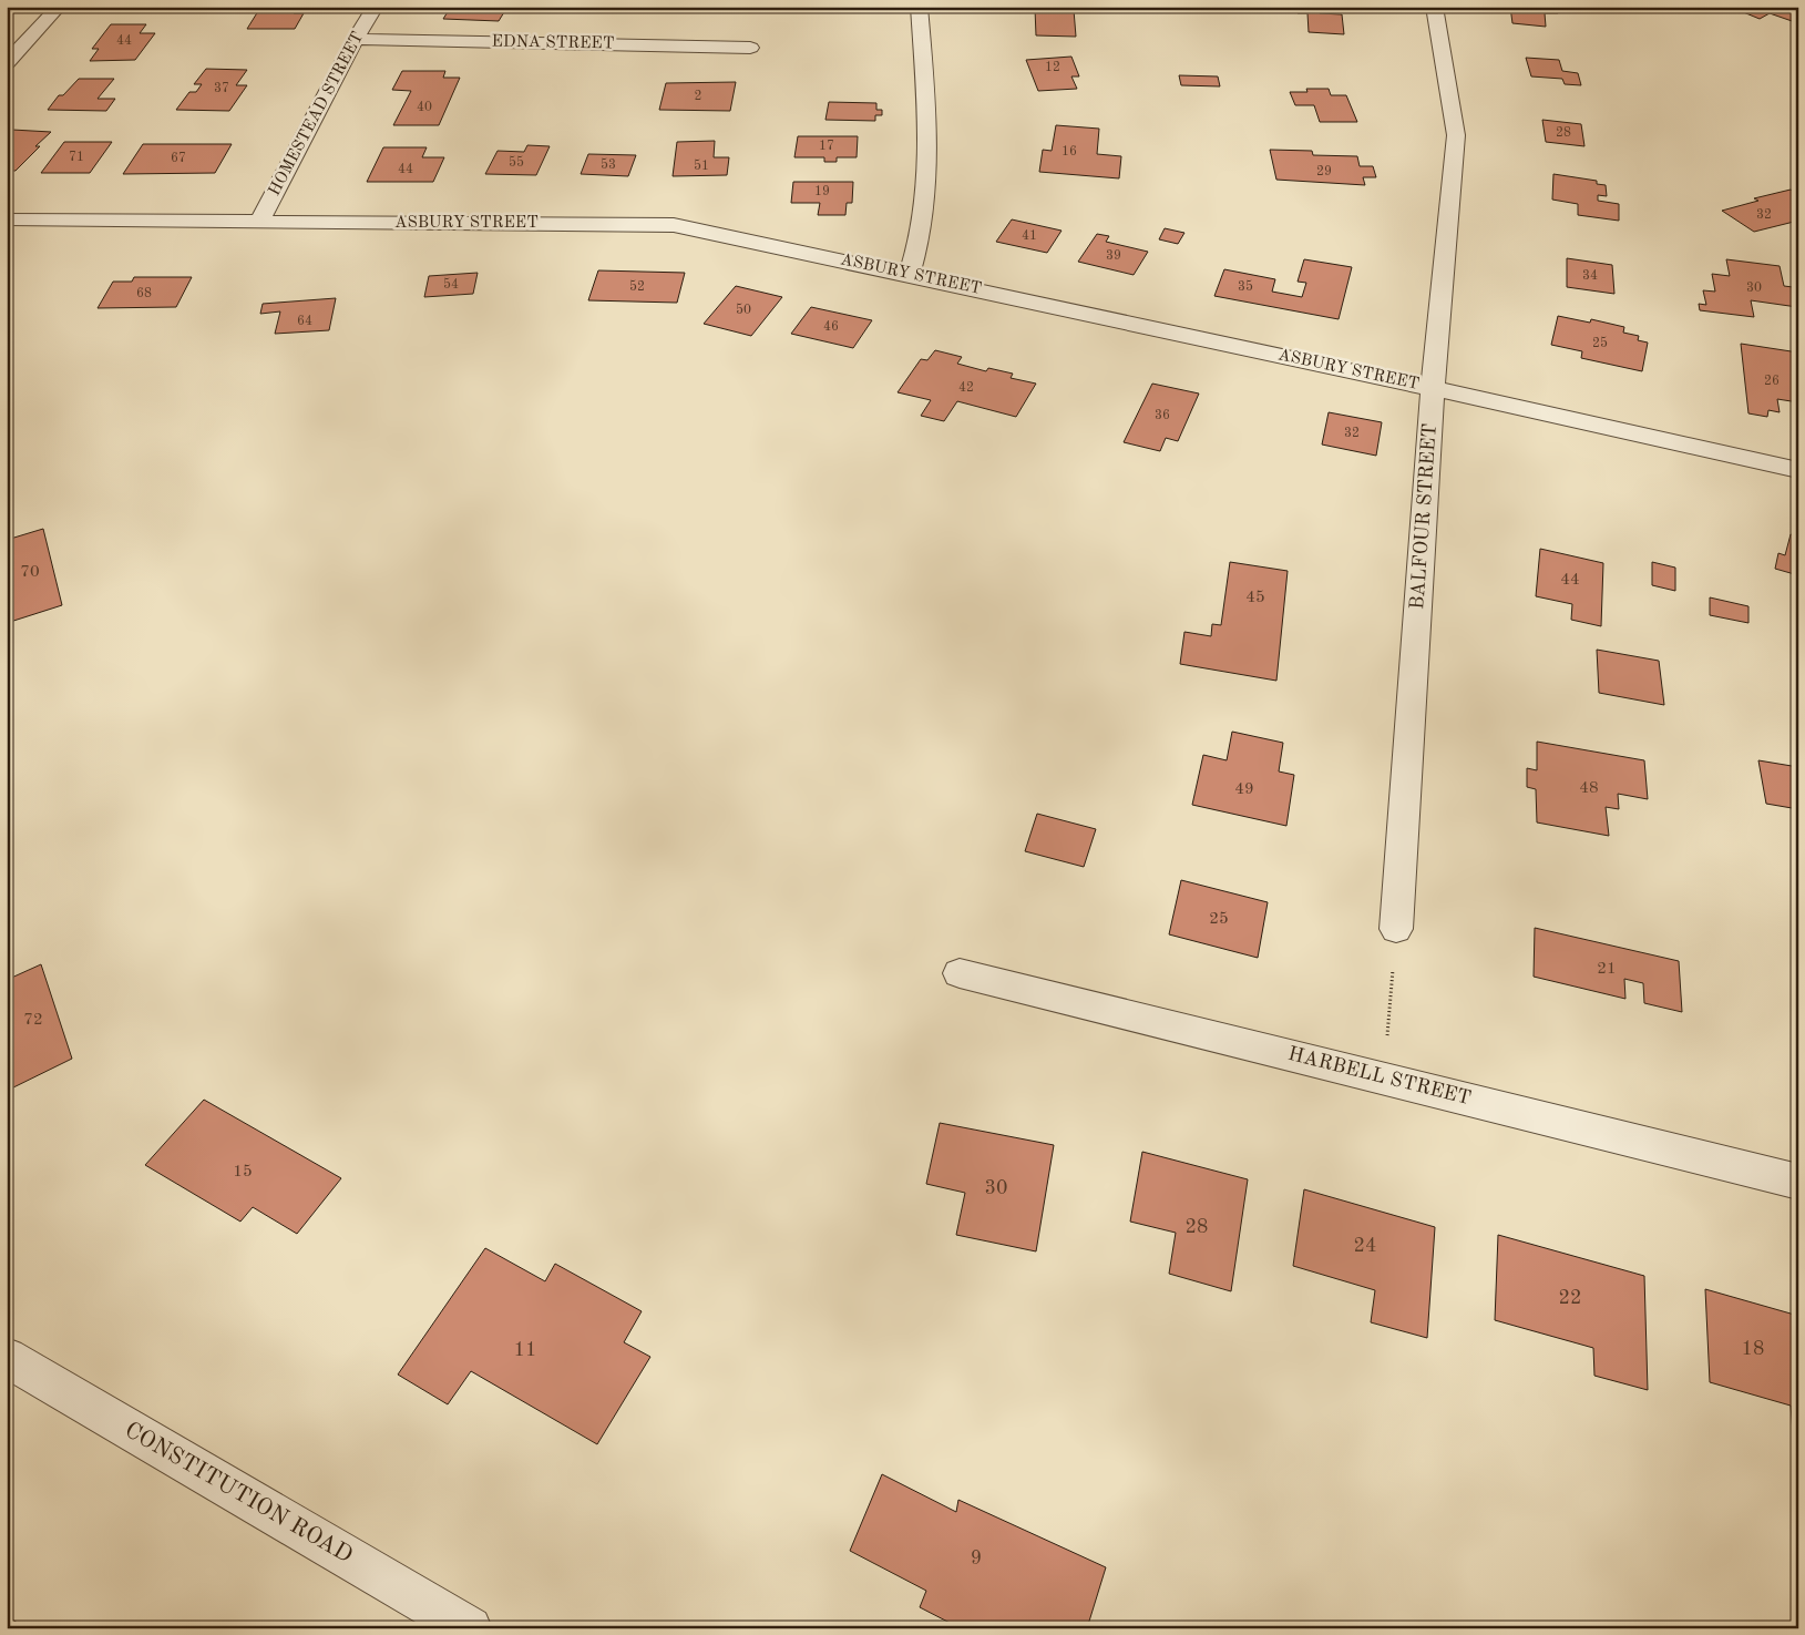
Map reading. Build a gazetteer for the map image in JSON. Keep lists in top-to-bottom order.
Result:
{
  "streets": {
    "street": [
      "EDNA STREET",
      "HOMESTEAD STREET",
      "ASBURY STREET",
      "BALFOUR STREET",
      "HARBELL STREET",
      "CONSTITUTION ROAD"
    ]
  },
  "crossings": [
    ["EDNA STREET", "HOMESTEAD STREET"],
    ["HOMESTEAD STREET", "ASBURY STREET"],
    ["ASBURY STREET", "BALFOUR STREET"]
  ],
  "house_numbers": [
    "44",
    "12",
    "37",
    "2",
    "40",
    "28",
    "17",
    "16",
    "71",
    "67",
    "55",
    "53",
    "51",
    "44",
    "29",
    "19",
    "32",
    "41",
    "39",
    "34",
    "54",
    "52",
    "35",
    "30",
    "68",
    "50",
    "64",
    "46",
    "25",
    "26",
    "42",
    "36",
    "32",
    "70",
    "44",
    "45",
    "48",
    "49",
    "25",
    "21",
    "72",
    "15",
    "30",
    "28",
    "24",
    "22",
    "18",
    "11",
    "9"
  ]
}
